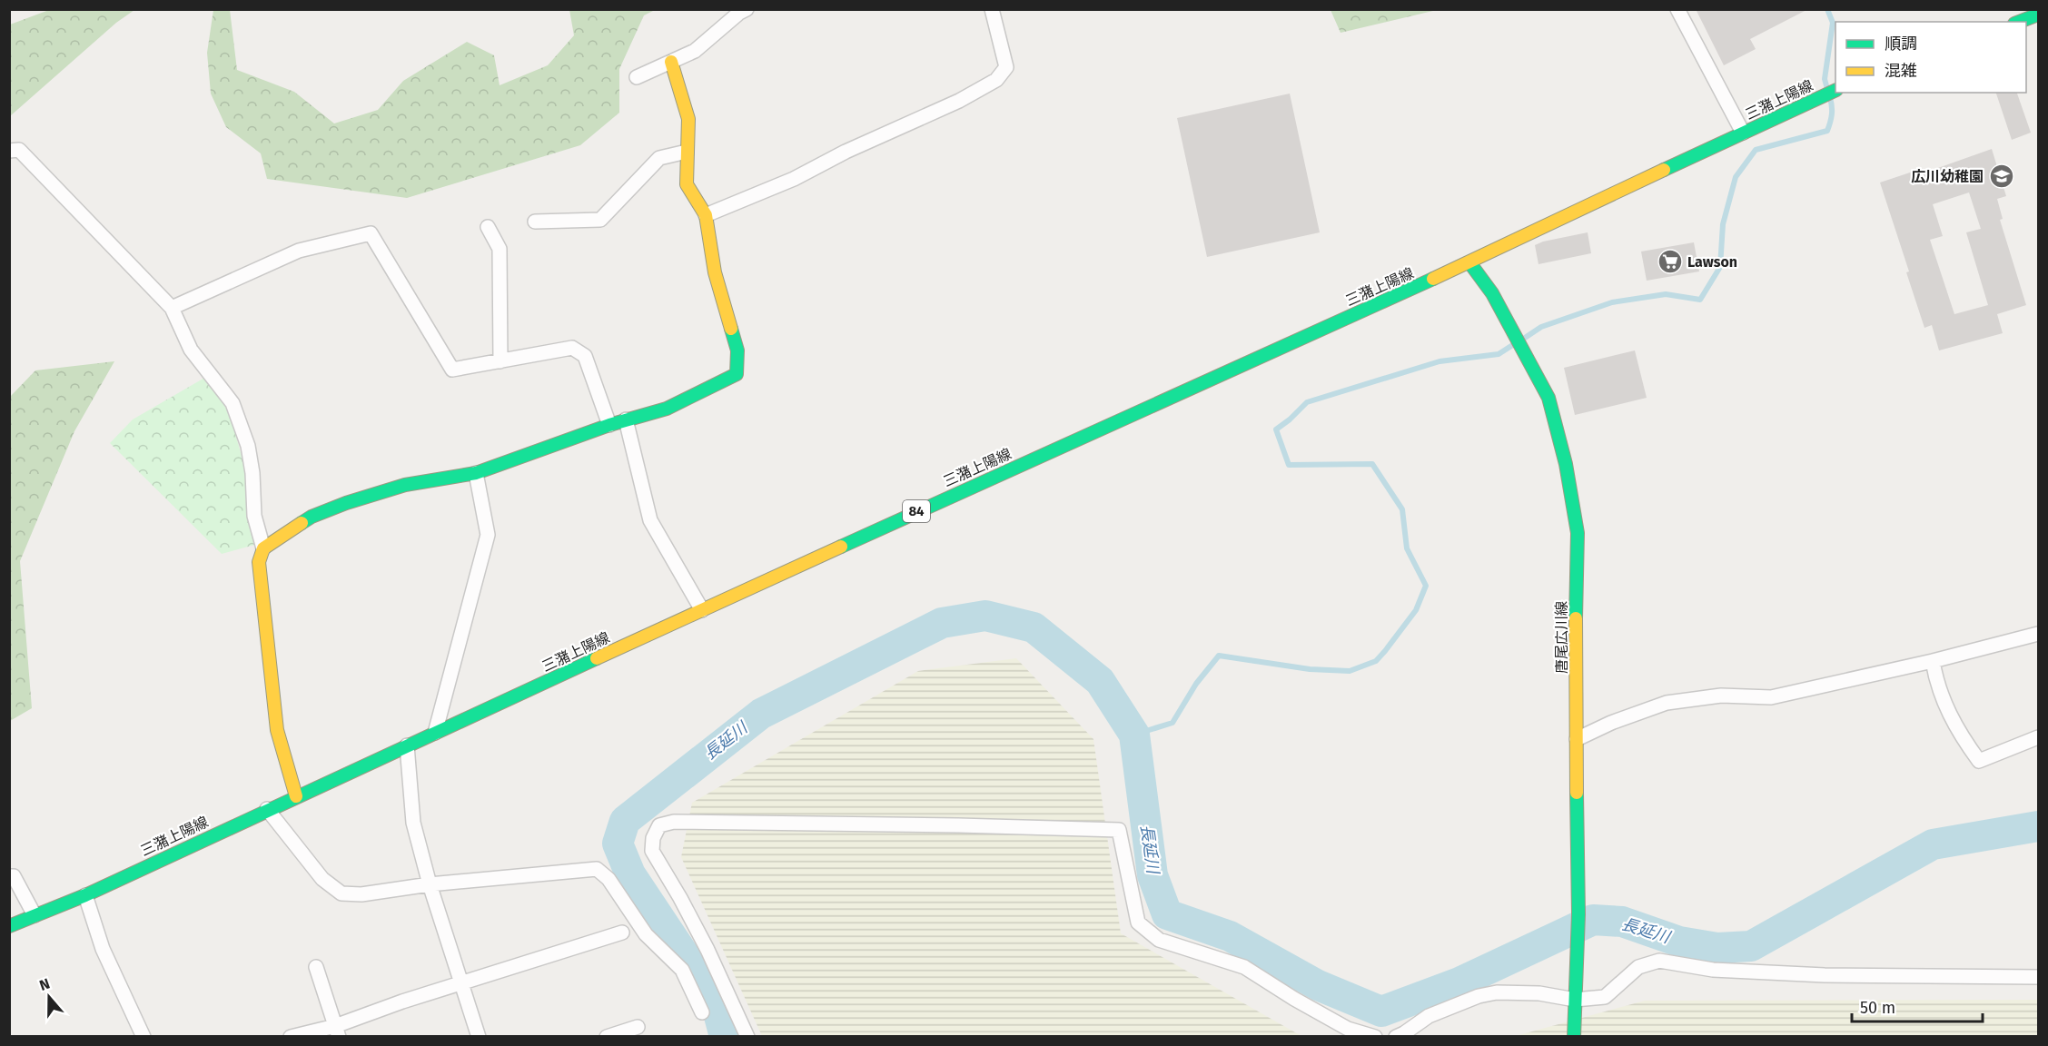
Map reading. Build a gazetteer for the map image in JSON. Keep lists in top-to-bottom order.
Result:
{
  "streets": {
    "main road": ["三潴上陽線", "84", "唐尾広川線"]
  },
  "crossings": [
    ["三潴上陽線", "唐尾広川線"]
  ],
  "water": ["長延川"],
  "places": {
    "school or university": ["広川幼稚園"],
    "supermarket": ["Lawson"]
  },
  "legend": ["順調", "混雑"],
  "scale_bar": "50 m",
  "north": "top"
}
